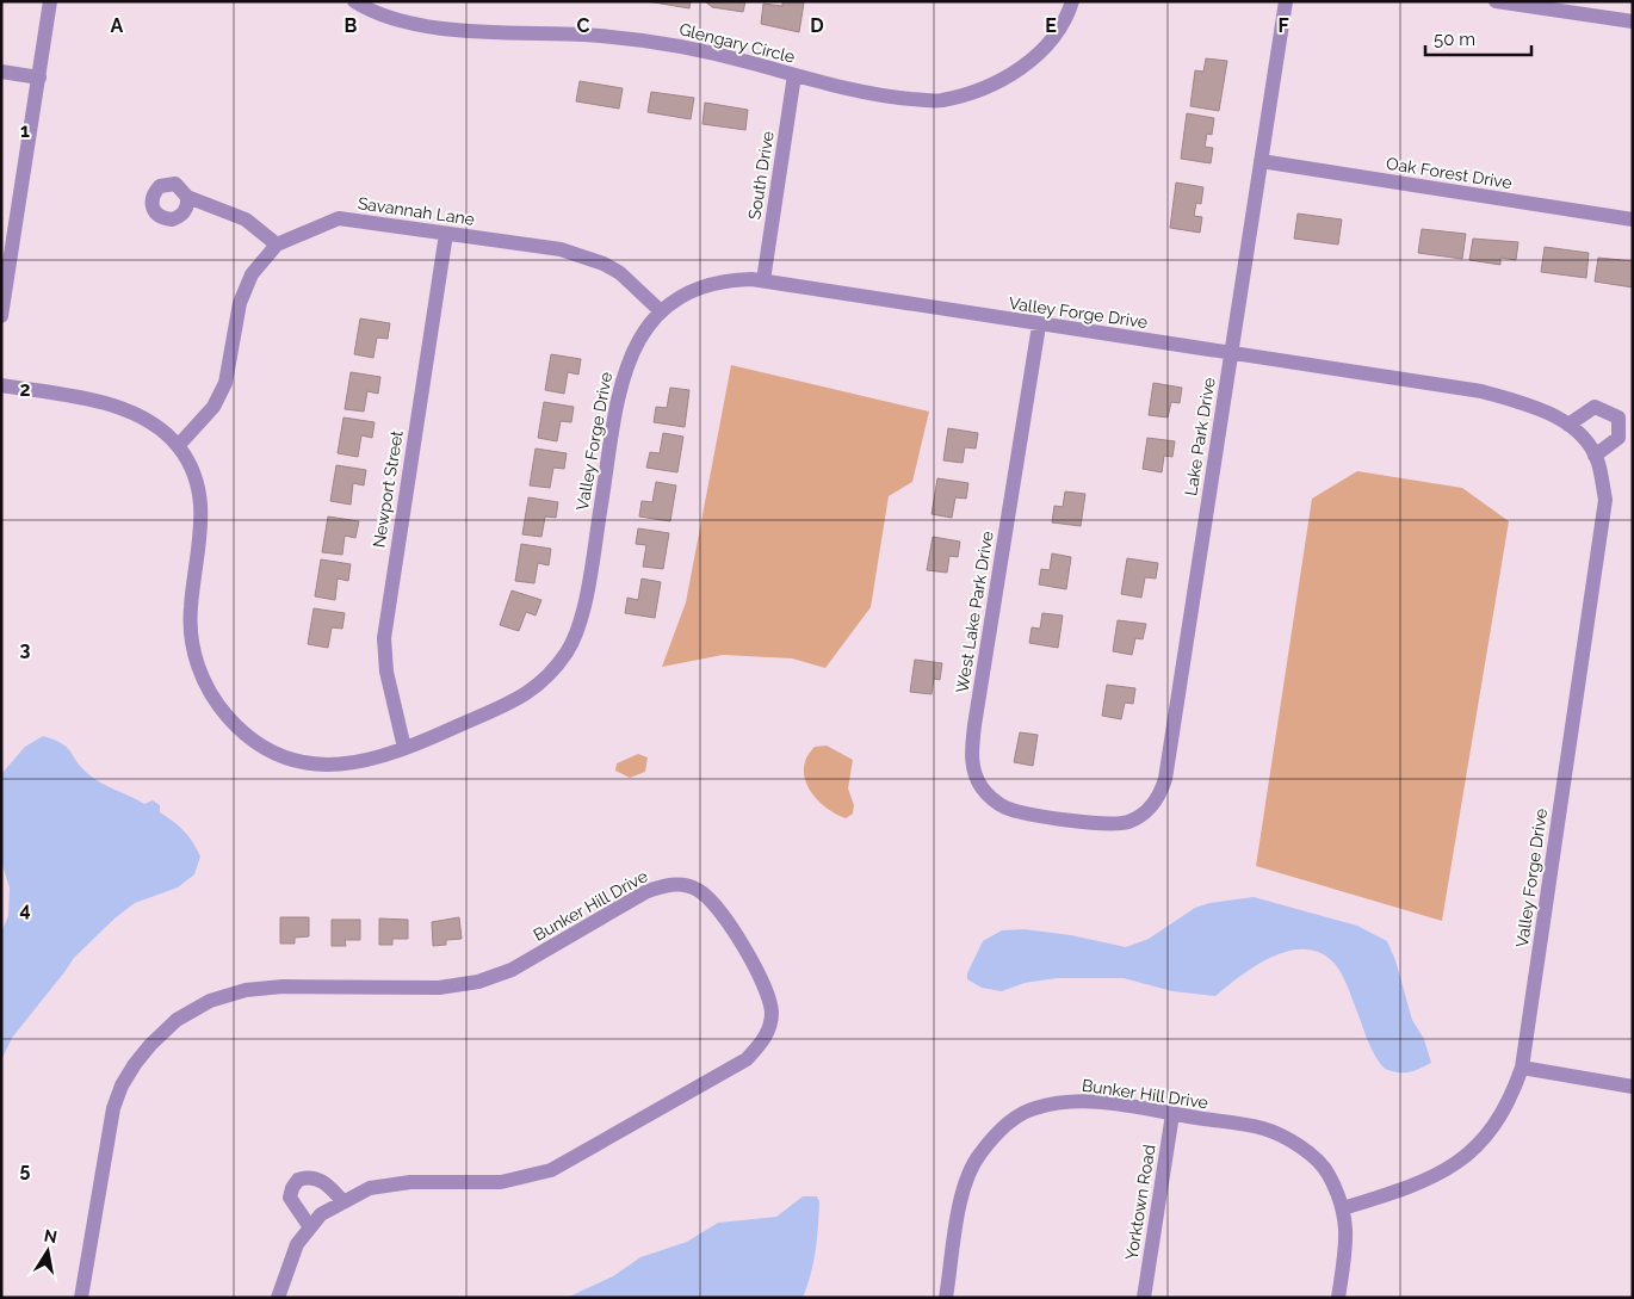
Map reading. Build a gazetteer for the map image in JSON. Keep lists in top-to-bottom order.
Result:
{
  "streets": {
    "street": [
      "Glengary Circle",
      "Oak Forest Drive",
      "South Drive",
      "Savannah Lane",
      "Valley Forge Drive",
      "Lake Park Drive",
      "Newport Street",
      "West Lake Park Drive",
      "Bunker Hill Drive",
      "Yorktown Road"
    ]
  },
  "crossings": [
    ["Glengary Circle", "South Drive"],
    ["Oak Forest Drive", "Lake Park Drive"],
    ["South Drive", "Valley Forge Drive"],
    ["Savannah Lane", "Valley Forge Drive"],
    ["Savannah Lane", "Newport Street"],
    ["Valley Forge Drive", "Lake Park Drive"],
    ["Valley Forge Drive", "Newport Street"],
    ["Valley Forge Drive", "West Lake Park Drive"],
    ["Valley Forge Drive", "Bunker Hill Drive"],
    ["Lake Park Drive", "West Lake Park Drive"],
    ["Bunker Hill Drive", "Yorktown Road"]
  ],
  "scale_bar": "50 m",
  "north": "top",
  "grid": {
    "columns": [
      "A",
      "B",
      "C",
      "D",
      "E",
      "F"
    ],
    "rows": [
      "1",
      "2",
      "3",
      "4",
      "5"
    ]
  }
}
